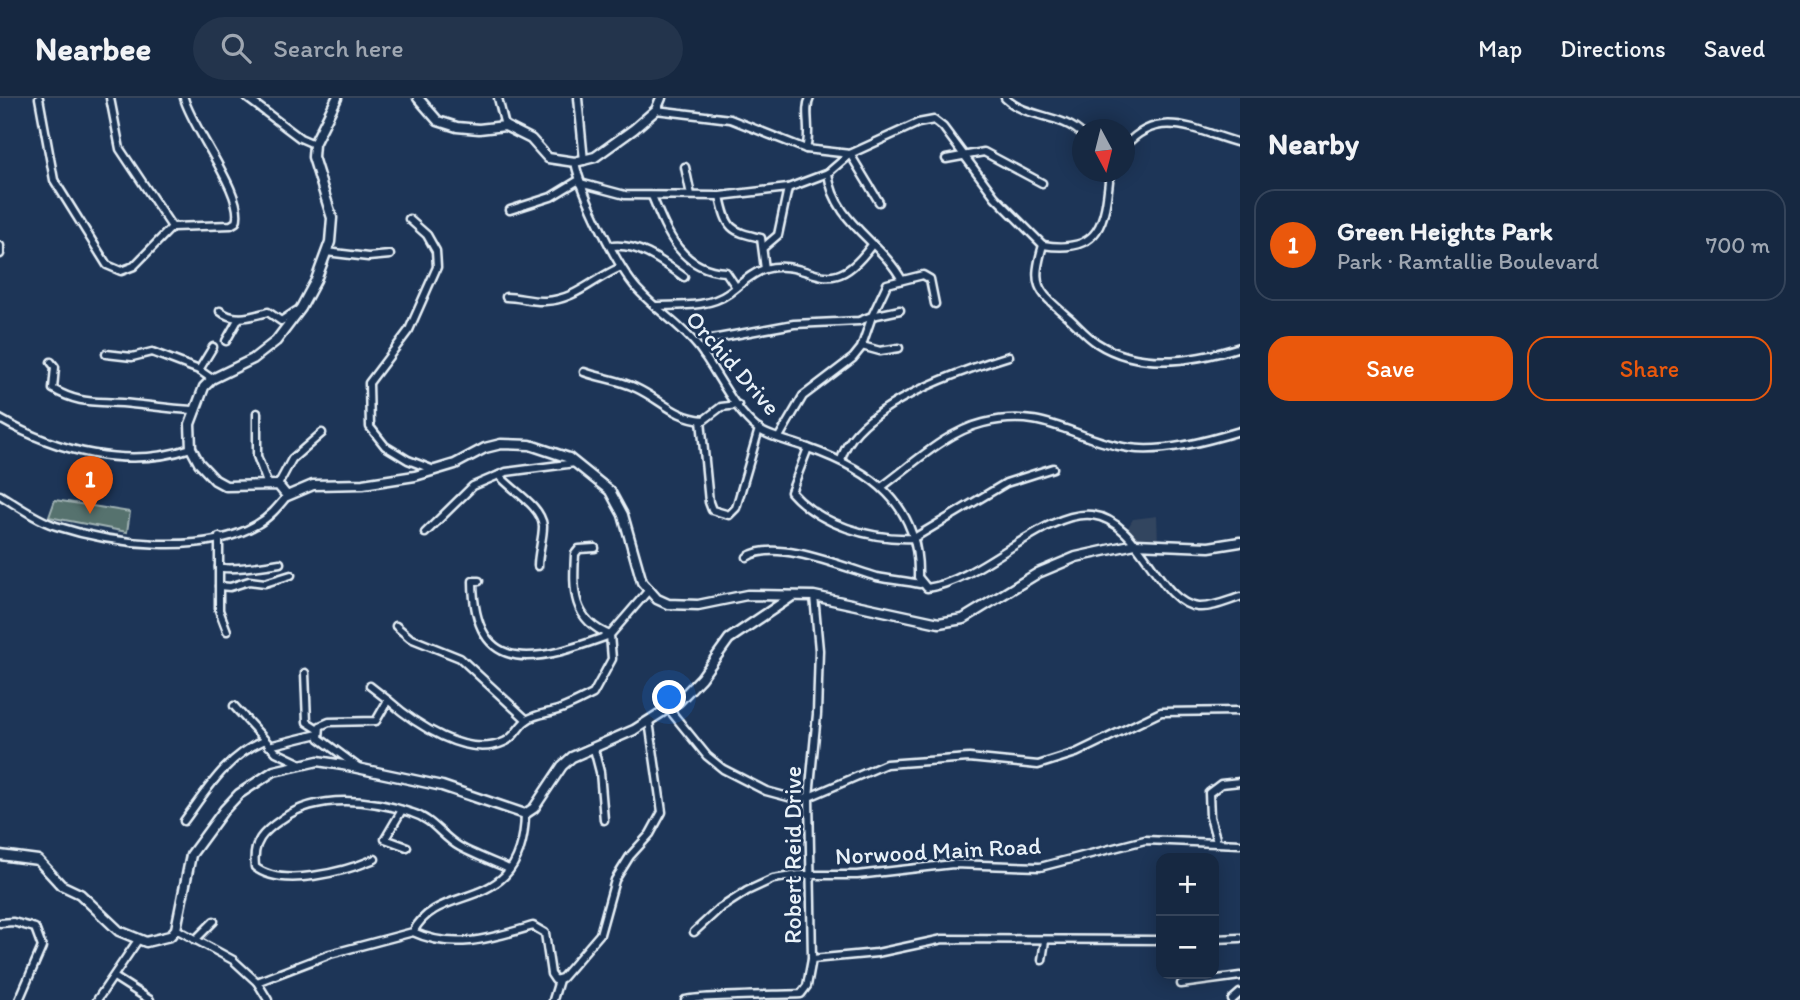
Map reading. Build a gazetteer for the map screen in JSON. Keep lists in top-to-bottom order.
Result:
{
  "streets": {
    "street": ["Orchid Drive", "Norwood Main Road", "Robert Reid Drive"]
  },
  "crossings": [
    ["Norwood Main Road", "Robert Reid Drive"]
  ],
  "north": "bottom",
  "page": {
    "header": "Nearbee",
    "search": "Search here",
    "nav": ["Map", "Directions", "Saved"],
    "heading": "Nearby",
    "list": [
      {
        "mark": "1",
        "name": "Green Heights Park",
        "note": "Park · Ramtallie Boulevard",
        "value": "700 m"
      }
    ],
    "buttons": ["Save", "Share"],
    "pins": "1",
    "map_buttons": ["+", "−"]
  }
}
